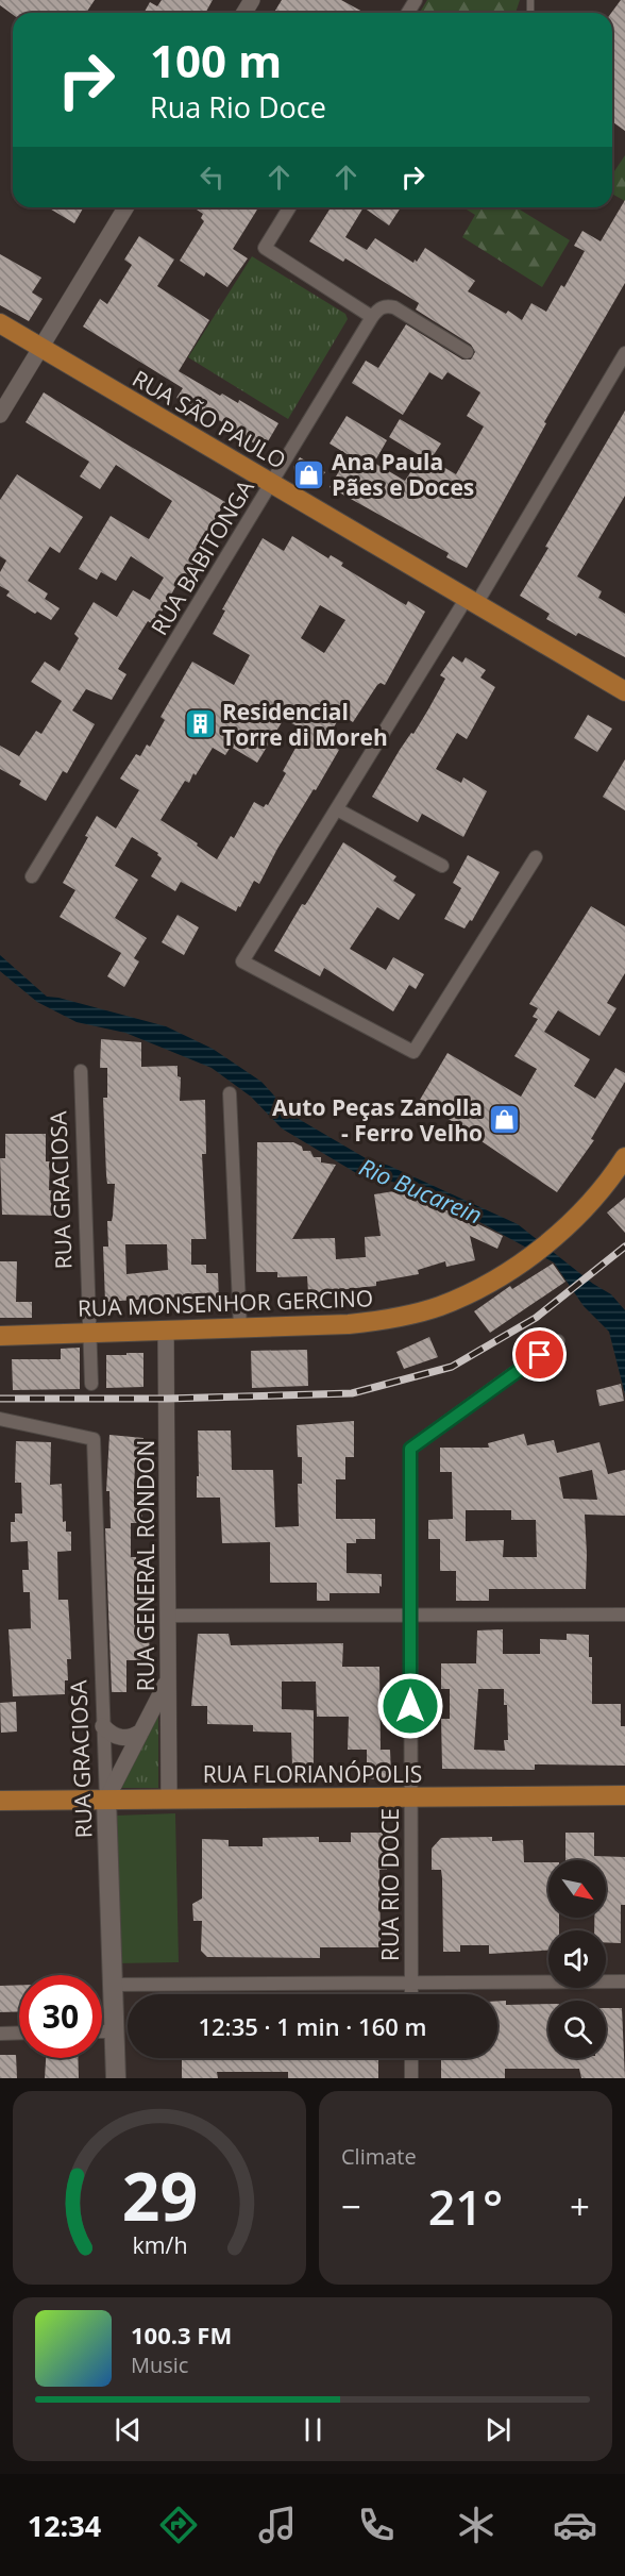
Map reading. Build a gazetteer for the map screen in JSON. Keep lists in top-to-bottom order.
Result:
{
  "streets": {
    "main road": [
      "RUA SÃO PAULO",
      "RUA GRACIOSA",
      "RUA MONSENHOR GERCINO",
      "RUA FLORIANÓPOLIS"
    ],
    "street": ["RUA BABITONGA", "RUA GENERAL RONDON", "RUA RIO DOCE"]
  },
  "crossings": [
    ["RUA SÃO PAULO", "RUA BABITONGA"],
    ["RUA GRACIOSA", "RUA MONSENHOR GERCINO"],
    ["RUA GRACIOSA", "RUA FLORIANÓPOLIS"],
    ["RUA MONSENHOR GERCINO", "RUA GENERAL RONDON"],
    ["RUA GENERAL RONDON", "RUA FLORIANÓPOLIS"],
    ["RUA FLORIANÓPOLIS", "RUA RIO DOCE"]
  ],
  "water": ["Rio Bucarein"],
  "places": {
    "shop": ["Ana Paula Pães e Doces", "Auto Peças Zanolla - Ferro Velho"],
    "building": ["Residencial Torre di Moreh"]
  },
  "north": "bottom right",
  "page": {
    "turn": ["100 m", "Rua Rio Doce"],
    "limit": "30",
    "trip": "12:35 · 1 min · 160 m",
    "tile": "Climate",
    "heat": ["−", "21°", "+"],
    "song": ["100.3 FM", "Music"],
    "tabs": "12:34",
    "gauge": ["29", "km/h"]
  }
}
